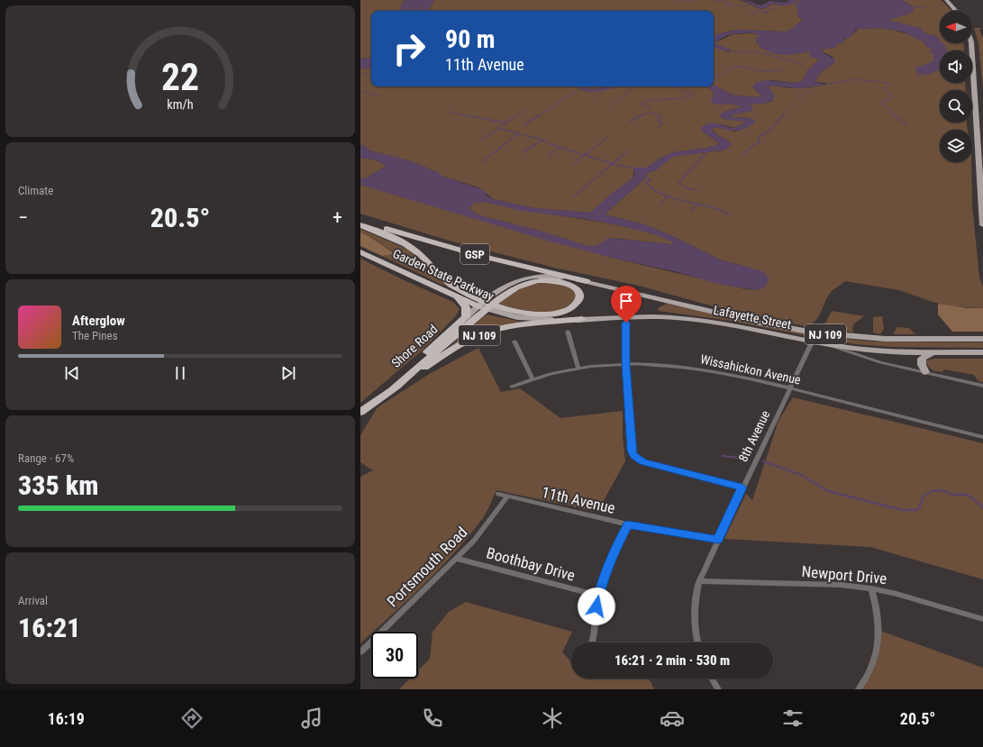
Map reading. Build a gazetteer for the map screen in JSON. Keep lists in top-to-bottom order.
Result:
{
  "streets": {
    "highway": [
      "GSP",
      "Garden State Parkway",
      "NJ 109",
      "Shore Road"
    ],
    "main road": ["Lafayette Street"],
    "street": [
      "Wissahickon Avenue",
      "8th Avenue",
      "11th Avenue",
      "Boothbay Drive",
      "Portsmouth Road",
      "Newport Drive"
    ]
  },
  "crossings": [
    ["Garden State Parkway", "Lafayette Street"],
    ["Garden State Parkway", "NJ 109"],
    ["Garden State Parkway", "Shore Road"],
    ["Lafayette Street", "NJ 109"],
    ["Lafayette Street", "8th Avenue"],
    ["NJ 109", "Shore Road"],
    ["Wissahickon Avenue", "8th Avenue"],
    ["8th Avenue", "11th Avenue"],
    ["8th Avenue", "Newport Drive"],
    ["11th Avenue", "Portsmouth Road"],
    ["Boothbay Drive", "Portsmouth Road"]
  ],
  "north": "left",
  "page": {
    "turn": ["90 m", "11th Avenue"],
    "tile": [
      "Climate",
      ["Range · 67%", "335 km"],
      ["Arrival", "16:21"]
    ],
    "heat": ["−", "20.5°", "+"],
    "song": ["Afterglow", "The Pines"],
    "limit": "30",
    "trip": "16:21 · 2 min · 530 m",
    "tabs": ["16:19", "20.5°"],
    "gauge": ["22", "km/h"]
  }
}
